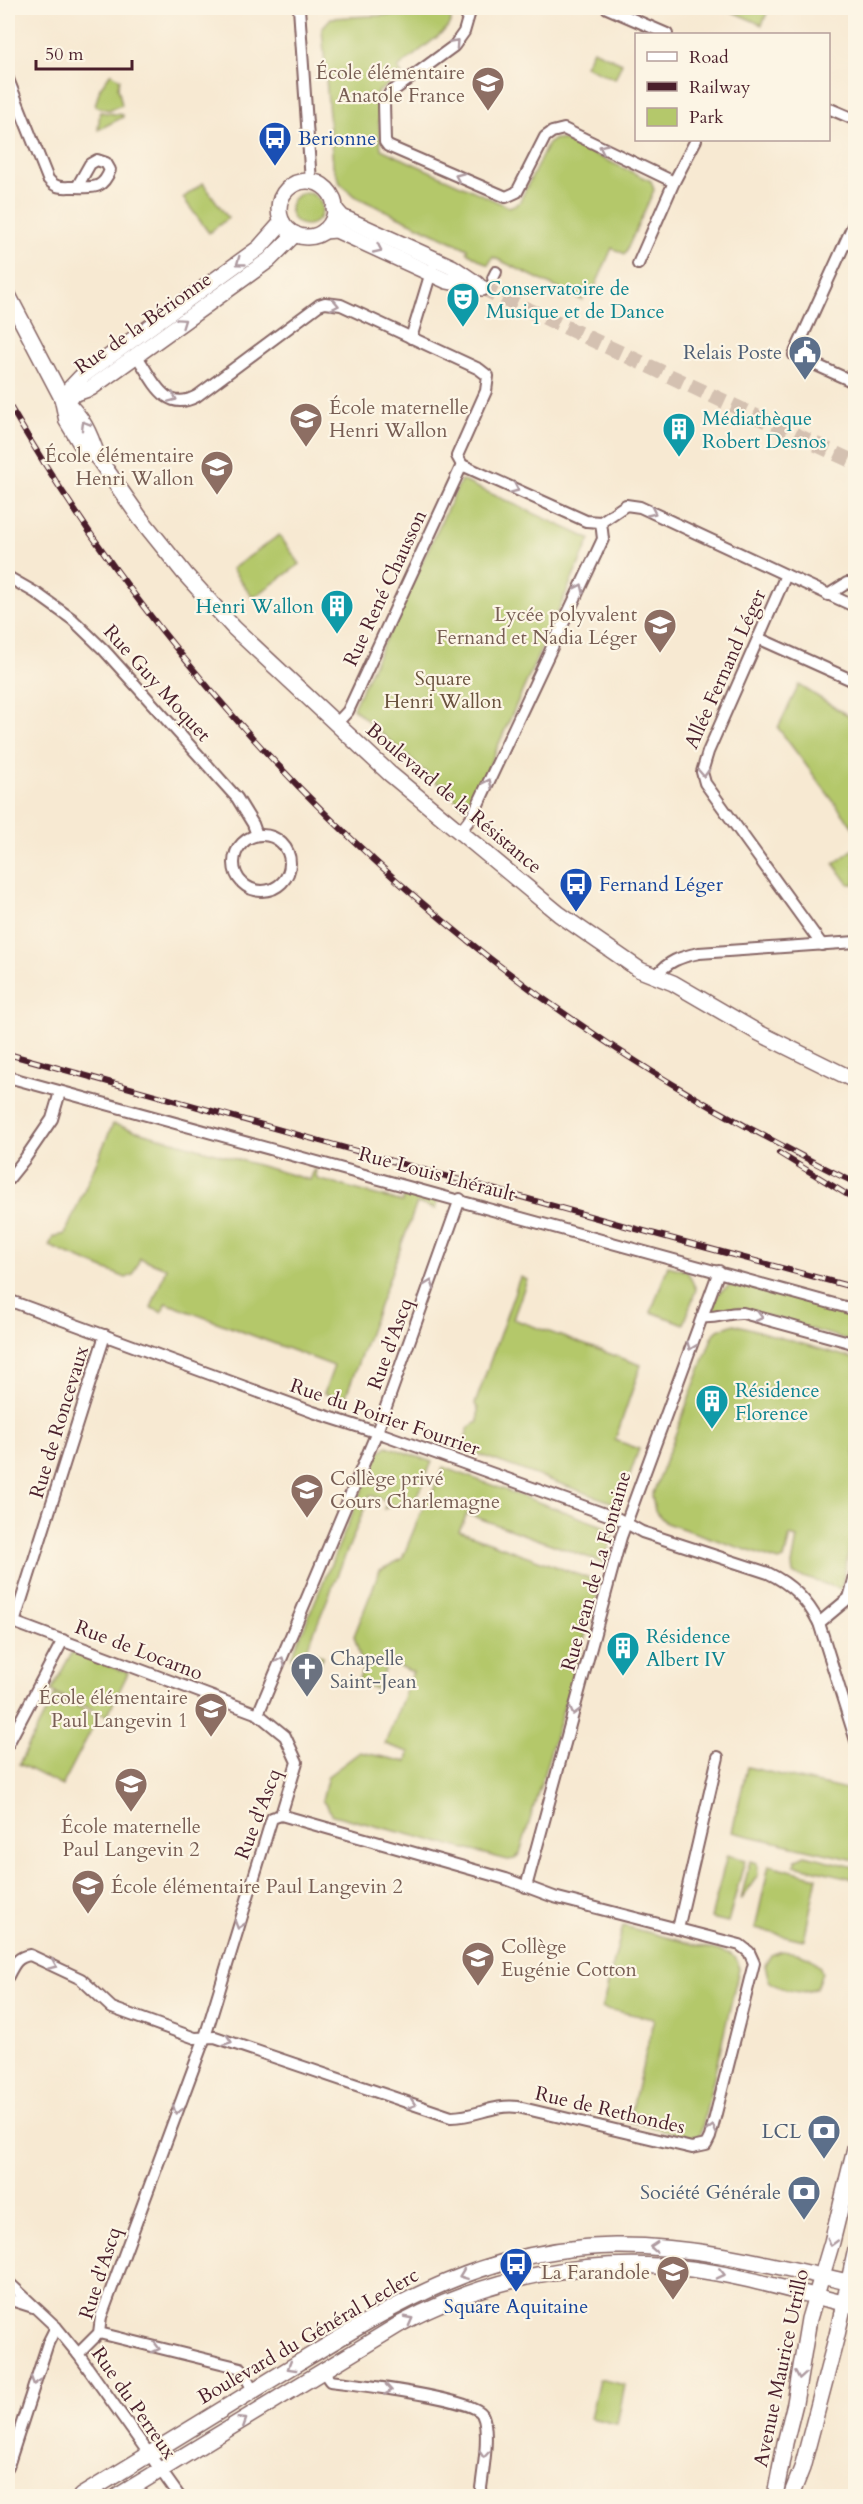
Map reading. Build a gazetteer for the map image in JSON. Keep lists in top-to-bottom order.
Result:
{
  "streets": {
    "street": [
      "Rue de la Bérionne",
      "Rue René Chausson",
      "Allée Fernand Léger",
      "Rue Guy Moquet",
      "Boulevard de la Résistance",
      "Rue Louis Lhérault",
      "Rue d'Ascq",
      "Rue du Poirier Fourrier",
      "Rue de Roncevaux",
      "Rue Jean de La Fontaine",
      "Rue de Locarno",
      "Rue de Rethondes",
      "Boulevard du Général Leclerc",
      "Avenue Maurice Utrillo",
      "Rue du Perreux"
    ]
  },
  "crossings": [
    ["Rue de la Bérionne", "Boulevard de la Résistance"],
    ["Rue René Chausson", "Boulevard de la Résistance"],
    ["Rue Louis Lhérault", "Rue d'Ascq"],
    ["Rue Louis Lhérault", "Rue Jean de La Fontaine"],
    ["Rue d'Ascq", "Rue du Poirier Fourrier"],
    ["Rue d'Ascq", "Rue de Locarno"],
    ["Rue d'Ascq", "Rue de Rethondes"],
    ["Rue d'Ascq", "Rue du Perreux"],
    ["Rue du Poirier Fourrier", "Rue de Roncevaux"],
    ["Rue du Poirier Fourrier", "Rue Jean de La Fontaine"],
    ["Rue de Roncevaux", "Rue de Locarno"],
    ["Rue Jean de La Fontaine", "Rue de Rethondes"],
    ["Boulevard du Général Leclerc", "Avenue Maurice Utrillo"],
    ["Boulevard du Général Leclerc", "Rue du Perreux"]
  ],
  "one_way": ["Rue Jean de La Fontaine"],
  "parks": ["Square Henri Wallon"],
  "places": {
    "school or university": [
      "École élémentaire Anatole France",
      "École maternelle Henri Wallon",
      "École élémentaire Henri Wallon",
      "Lycée polyvalent Fernand et Nadia Léger",
      "Collège privé Cours Charlemagne",
      "École élémentaire Paul Langevin 1",
      "École maternelle Paul Langevin 2",
      "École élémentaire Paul Langevin 2",
      "Collège Eugénie Cotton",
      "La Farandole"
    ],
    "bus stop": ["Berionne", "Fernand Léger", "Square Aquitaine"],
    "theatre": ["Conservatoire de Musique et de Dance"],
    "public building": ["Relais Poste"],
    "building": [
      "Médiathèque Robert Desnos",
      "Henri Wallon",
      "Résidence Florence",
      "Résidence Albert IV"
    ],
    "church": ["Chapelle Saint-Jean"],
    "bank": ["LCL", "Société Générale"]
  },
  "legend": ["Road", "Railway", "Park"],
  "scale_bar": "50 m"
}
